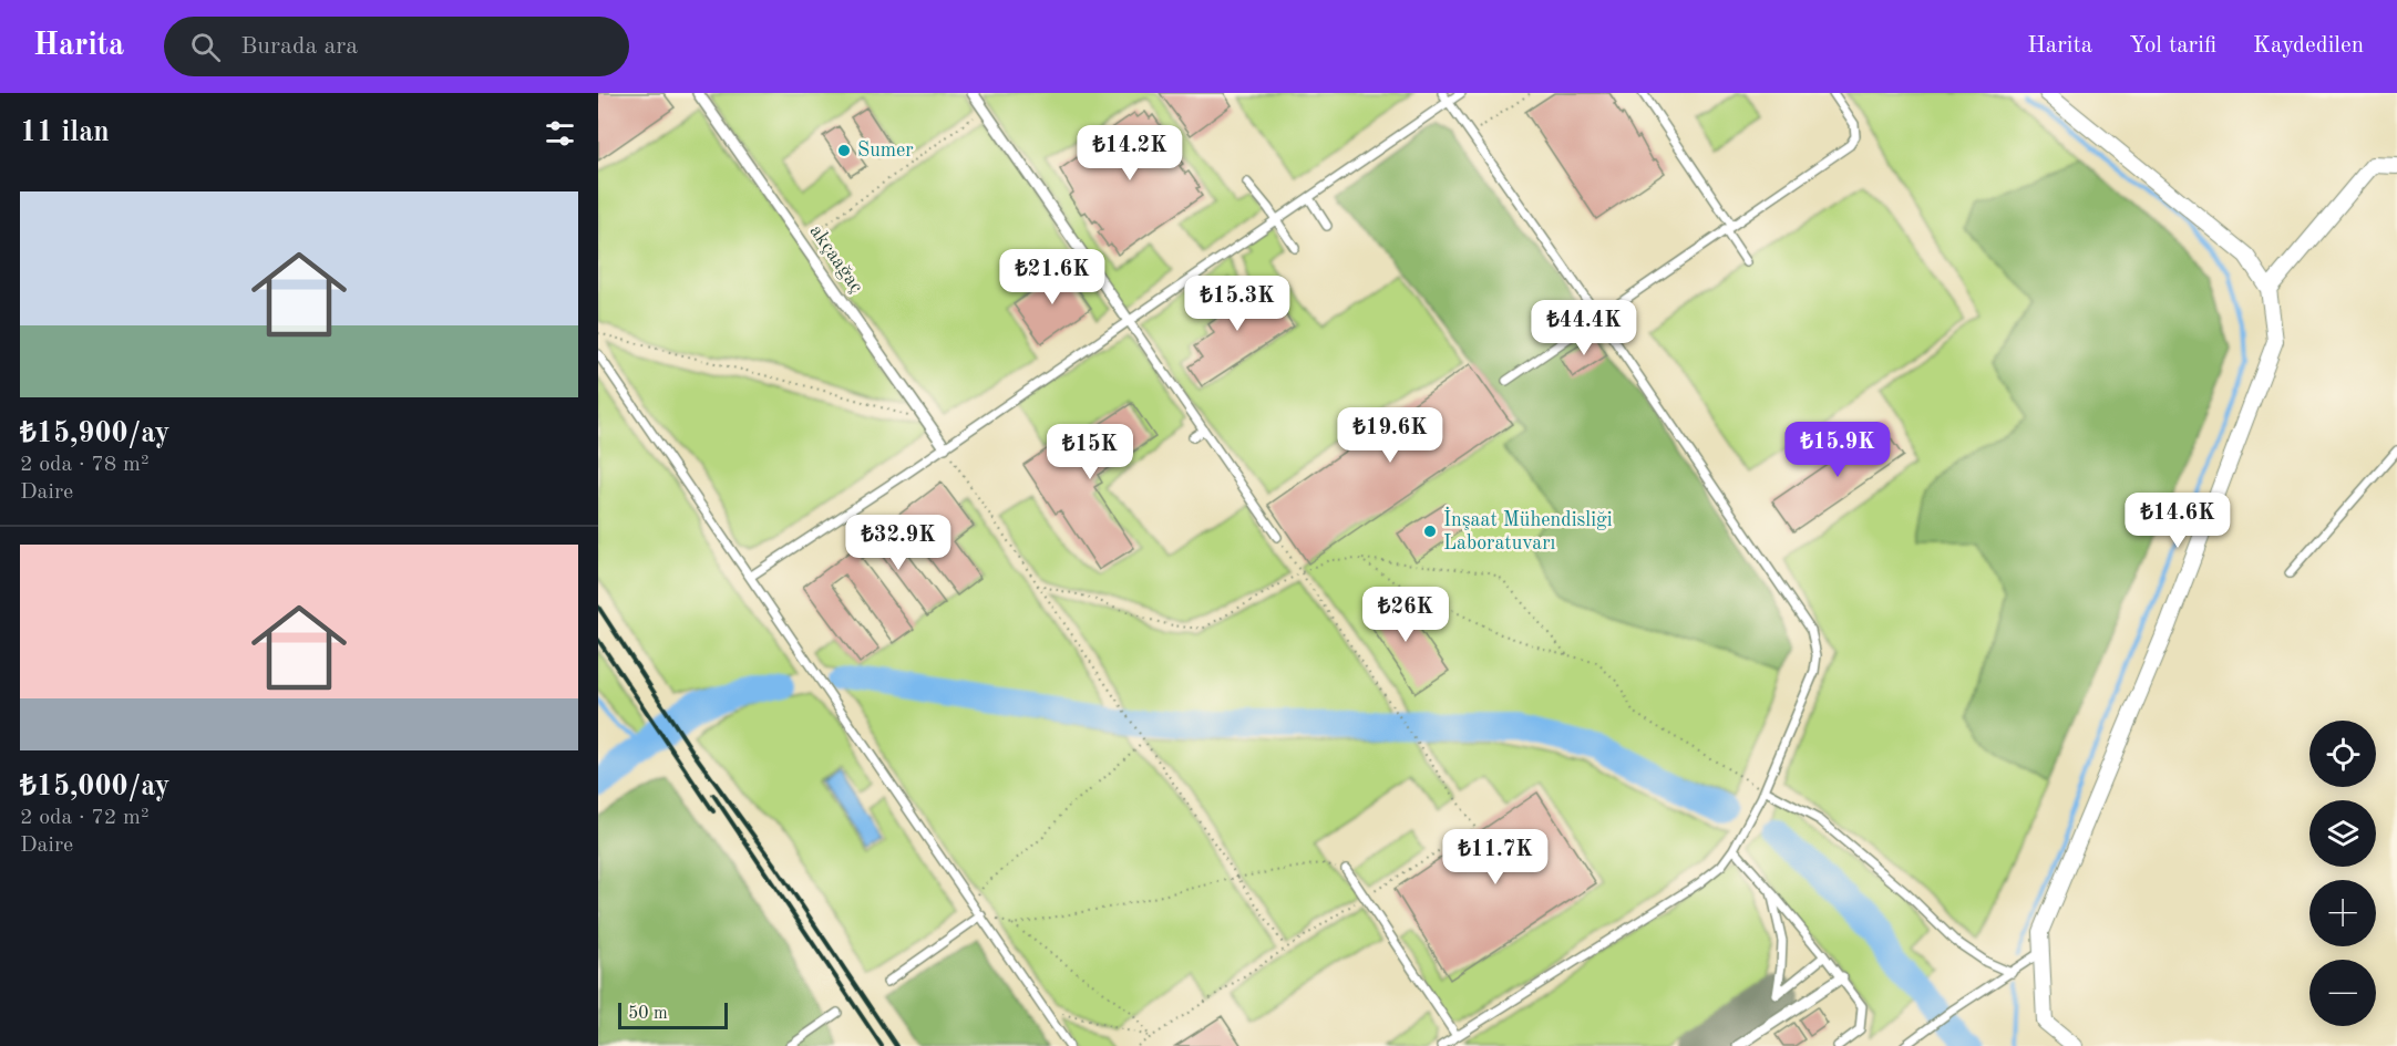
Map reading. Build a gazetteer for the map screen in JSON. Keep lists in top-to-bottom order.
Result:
{
  "streets": {
    "street": ["akçaağaç"]
  },
  "places": ["Sumer", "İnşaat Mühendisliği Laboratuvarı"],
  "scale_bar": "50 m",
  "page": {
    "header": "Harita",
    "search": "Burada ara",
    "nav": ["Harita", "Yol tarifi", "Kaydedilen"],
    "heading": "11 ilan",
    "price": [
      "₺14.2K",
      "₺21.6K",
      "₺15.3K",
      "₺44.4K",
      "₺19.6K",
      "₺15.9K",
      "₺15K",
      "₺14.6K",
      "₺32.9K",
      "₺26K",
      "₺11.7K"
    ],
    "list": [
      {
        "name": "₺15,900/ay",
        "note": "2 oda · 78 m² · Daire"
      },
      {
        "name": "₺15,000/ay",
        "note": "2 oda · 72 m² · Daire"
      }
    ],
    "map_buttons": ["+", "−"],
    "scale": "50 m"
  }
}
